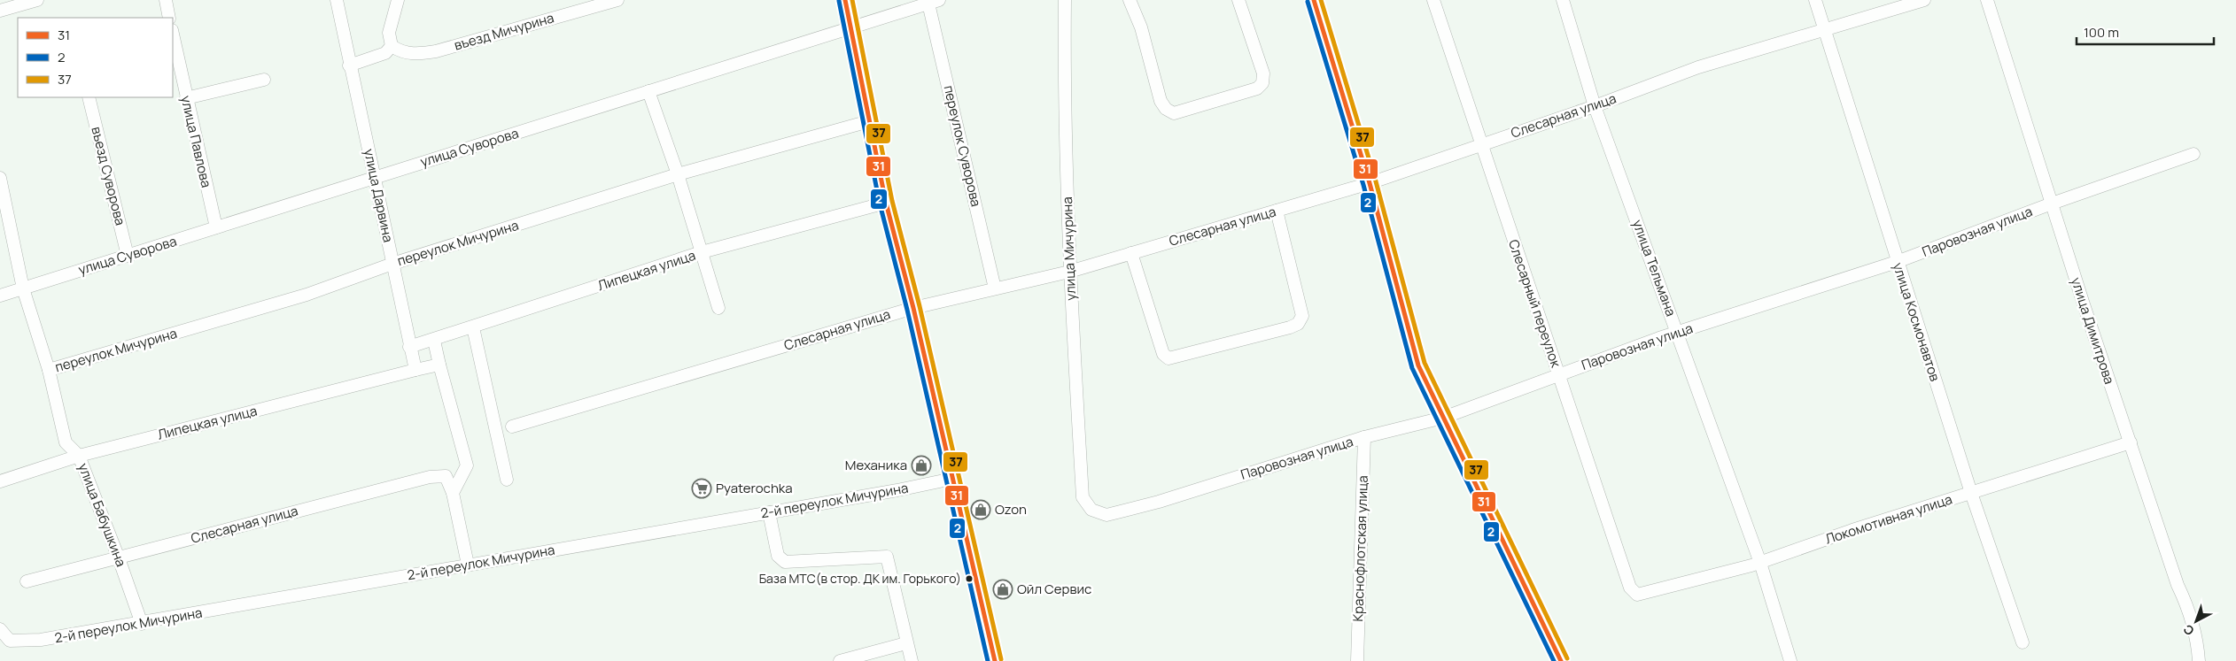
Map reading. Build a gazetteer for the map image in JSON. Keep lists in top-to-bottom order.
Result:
{
  "streets": {
    "street": [
      "въезд Мичурина",
      "Слесарная улица",
      "улица Павлова",
      "переулок Суворова",
      "улица Суворова",
      "въезд Суворова",
      "улица Дарвина",
      "Паровозная улица",
      "переулок Мичурина",
      "улица Мичурина",
      "улица Тельмана",
      "Липецкая улица",
      "Слесарный переулок",
      "улица Космонавтов",
      "улица Димитрова",
      "2-й переулок Мичурина",
      "улица Бабушкина",
      "Локомотивная улица",
      "Краснофлотская улица"
    ]
  },
  "crossings": [
    ["Слесарная улица", "переулок Суворова"],
    ["Слесарная улица", "улица Мичурина"],
    ["Слесарная улица", "улица Тельмана"],
    ["Слесарная улица", "Слесарный переулок"],
    ["Слесарная улица", "улица Космонавтов"],
    ["Слесарная улица", "улица Бабушкина"],
    ["улица Павлова", "улица Суворова"],
    ["переулок Суворова", "улица Суворова"],
    ["улица Суворова", "въезд Суворова"],
    ["улица Суворова", "улица Дарвина"],
    ["улица Суворова", "улица Бабушкина"],
    ["улица Дарвина", "переулок Мичурина"],
    ["улица Дарвина", "Липецкая улица"],
    ["Паровозная улица", "улица Мичурина"],
    ["Паровозная улица", "улица Тельмана"],
    ["Паровозная улица", "Слесарный переулок"],
    ["Паровозная улица", "улица Космонавтов"],
    ["Паровозная улица", "улица Димитрова"],
    ["Паровозная улица", "Краснофлотская улица"],
    ["переулок Мичурина", "улица Бабушкина"],
    ["улица Тельмана", "Локомотивная улица"],
    ["Липецкая улица", "улица Бабушкина"],
    ["Слесарный переулок", "Локомотивная улица"],
    ["улица Космонавтов", "Локомотивная улица"],
    ["улица Димитрова", "Локомотивная улица"],
    ["2-й переулок Мичурина", "улица Бабушкина"]
  ],
  "places": {
    "shop": ["Механика", "Ozon", "Ойл Сервис"],
    "supermarket": ["Pyaterochka"],
    "other": ["База МТС(в стор. ДК им. Горького)"]
  },
  "lines": ["transit line 31", "transit line 37", "transit line 2"],
  "legend": ["31", "2", "37"],
  "scale_bar": "100 m",
  "north": "bottom left"
}
